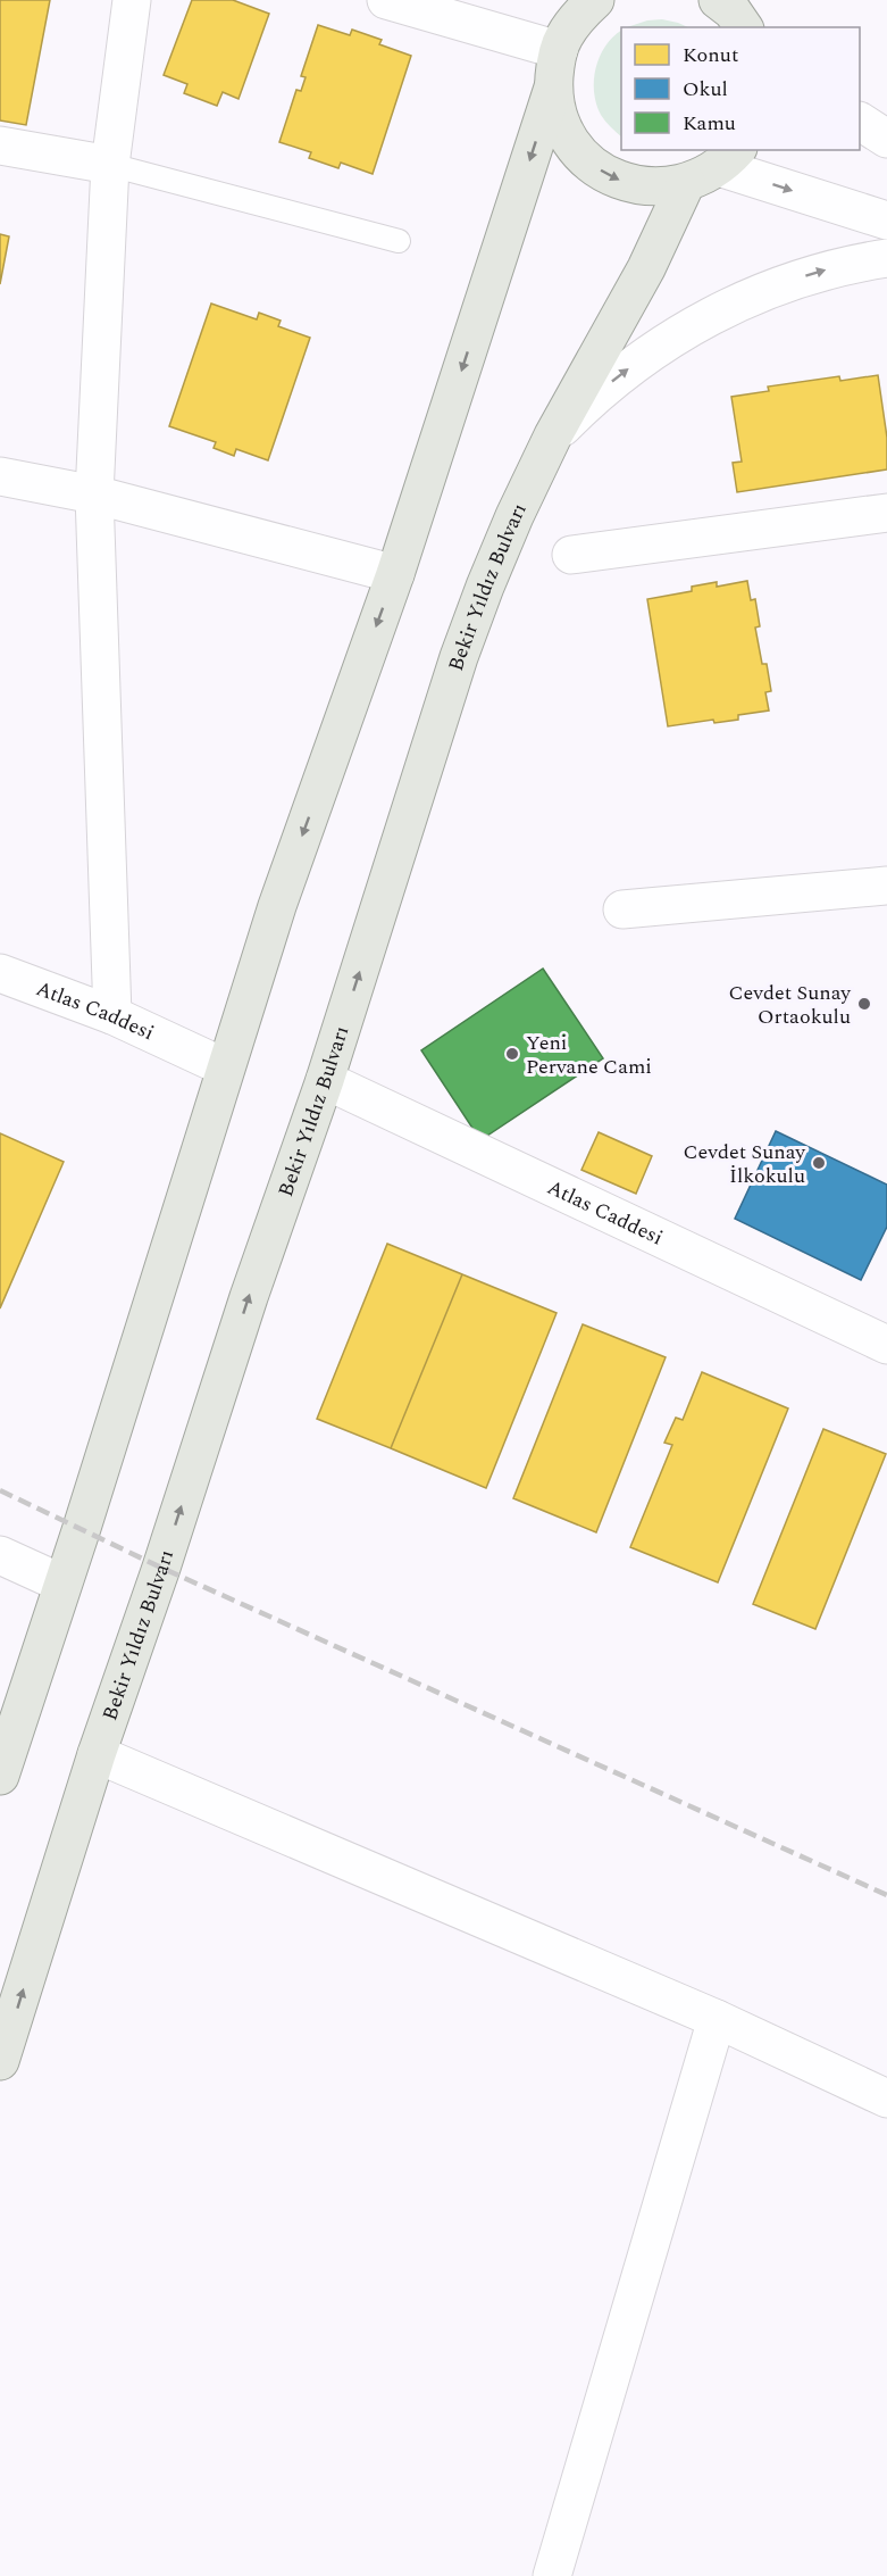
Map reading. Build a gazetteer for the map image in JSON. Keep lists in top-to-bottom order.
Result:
{
  "streets": {
    "main road": ["Bekir Yıldız Bulvarı"],
    "street": ["Atlas Caddesi"]
  },
  "crossings": [
    ["Bekir Yıldız Bulvarı", "Atlas Caddesi"]
  ],
  "places": ["Cevdet Sunay Ortaokulu", "Yeni Pervane Cami", "Cevdet Sunay İlkokulu"],
  "legend": ["Konut", "Okul", "Kamu"]
}
